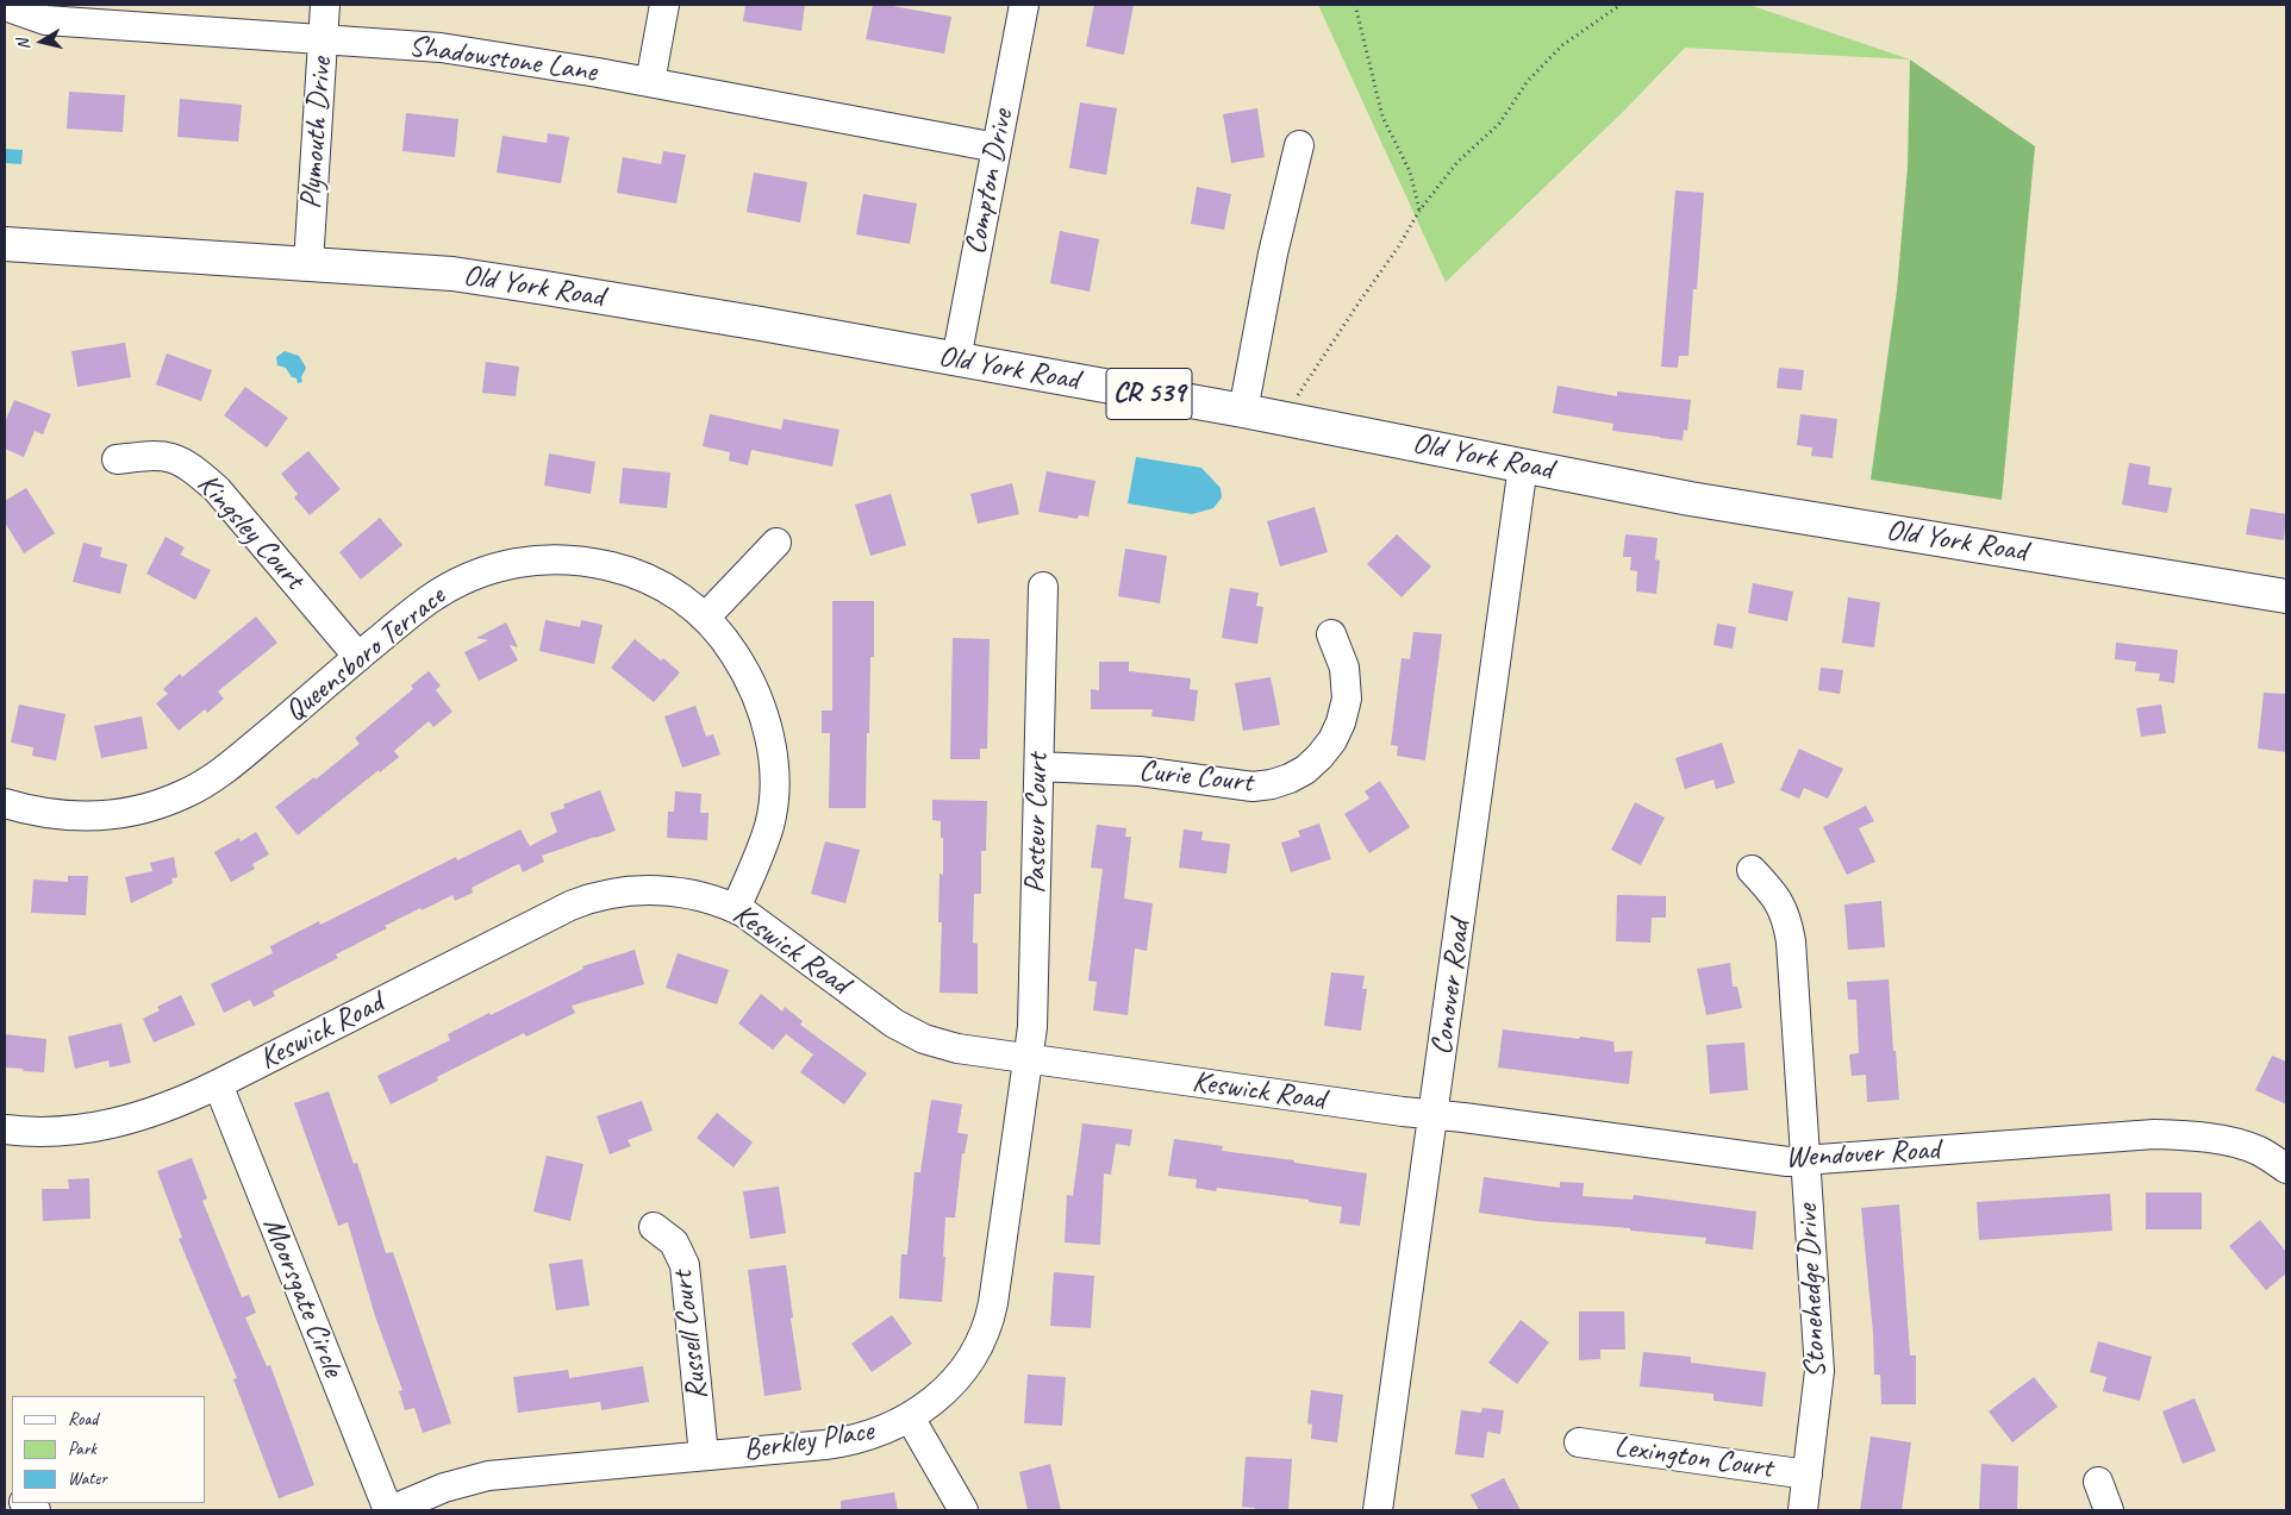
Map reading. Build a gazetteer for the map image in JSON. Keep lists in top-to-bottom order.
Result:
{
  "streets": {
    "main road": ["Old York Road", "CR 539"],
    "street": [
      "Shadowstone Lane",
      "Plymouth Drive",
      "Compton Drive",
      "Kingsley Court",
      "Queensboro Terrace",
      "Curie Court",
      "Pasteur Court",
      "Keswick Road",
      "Conover Road",
      "Wendover Road",
      "Stonehedge Drive",
      "Moorsgate Circle",
      "Russell Court",
      "Berkley Place",
      "Lexington Court"
    ]
  },
  "crossings": [
    ["Shadowstone Lane", "Plymouth Drive"],
    ["Shadowstone Lane", "Compton Drive"],
    ["Plymouth Drive", "Old York Road"],
    ["Compton Drive", "Old York Road"],
    ["Old York Road", "Conover Road"],
    ["Kingsley Court", "Queensboro Terrace"],
    ["Queensboro Terrace", "Keswick Road"],
    ["Curie Court", "Pasteur Court"],
    ["Pasteur Court", "Keswick Road"],
    ["Pasteur Court", "Berkley Place"],
    ["Keswick Road", "Conover Road"],
    ["Keswick Road", "Wendover Road"],
    ["Keswick Road", "Moorsgate Circle"],
    ["Keswick Road", "Berkley Place"],
    ["Conover Road", "Wendover Road"],
    ["Wendover Road", "Stonehedge Drive"],
    ["Stonehedge Drive", "Lexington Court"],
    ["Moorsgate Circle", "Berkley Place"],
    ["Russell Court", "Berkley Place"]
  ],
  "legend": ["Road", "Park", "Water"],
  "north": "left"
}
